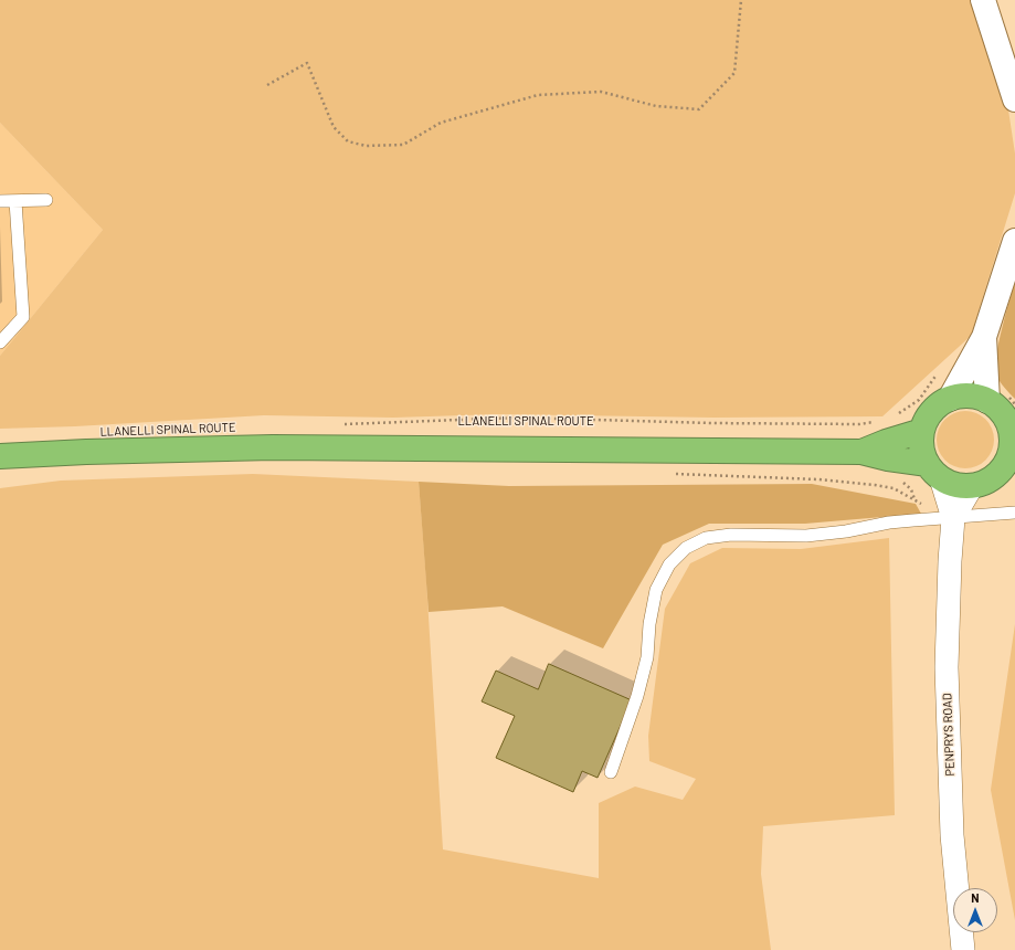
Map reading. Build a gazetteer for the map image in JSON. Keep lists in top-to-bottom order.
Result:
{
  "streets": {
    "street": ["PENPRYS ROAD"],
    "path": ["LLANELLI SPINAL ROUTE"]
  },
  "north": "top"
}
